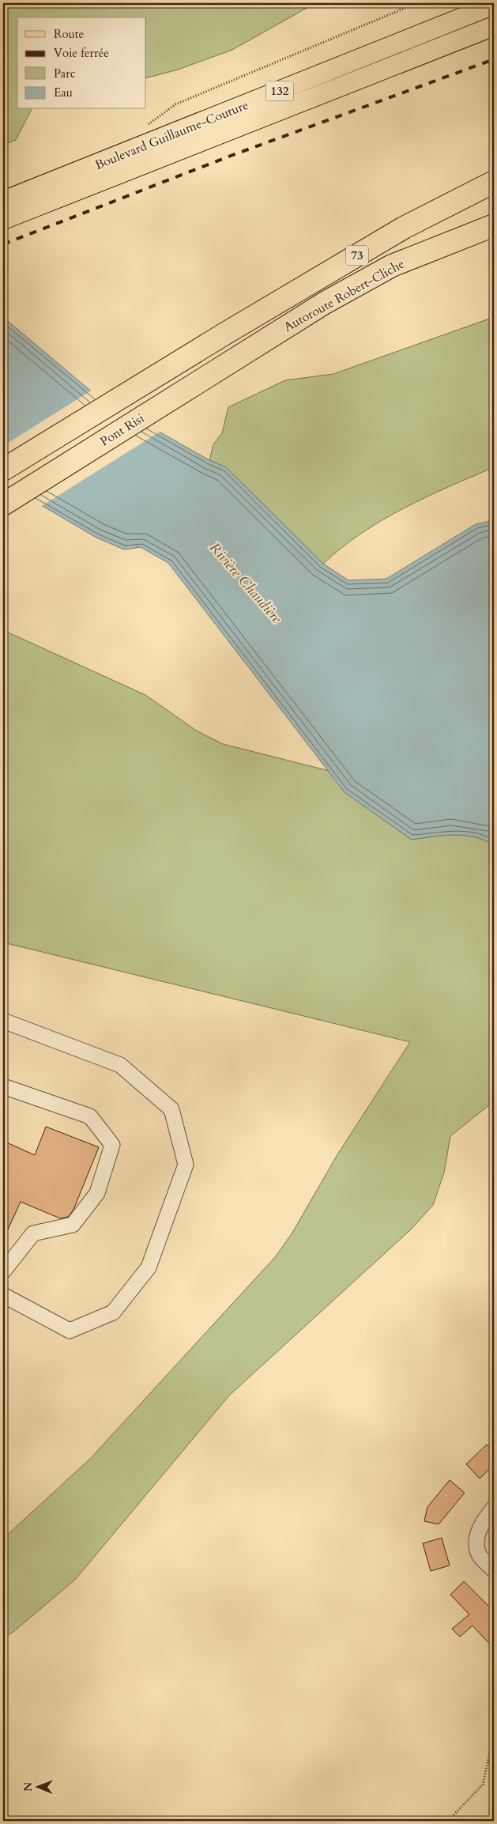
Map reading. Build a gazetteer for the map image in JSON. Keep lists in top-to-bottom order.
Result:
{
  "streets": {
    "highway": ["73", "Autoroute Robert-Cliche", "Pont Risi"],
    "main road": ["132", "Boulevard Guillaume-Couture"]
  },
  "crossings": [
    ["Autoroute Robert-Cliche", "Pont Risi"]
  ],
  "water": ["Rivière Chaudière"],
  "legend": [
    "Route",
    "Voie ferrée",
    "Parc",
    "Eau"
  ],
  "north": "left"
}
